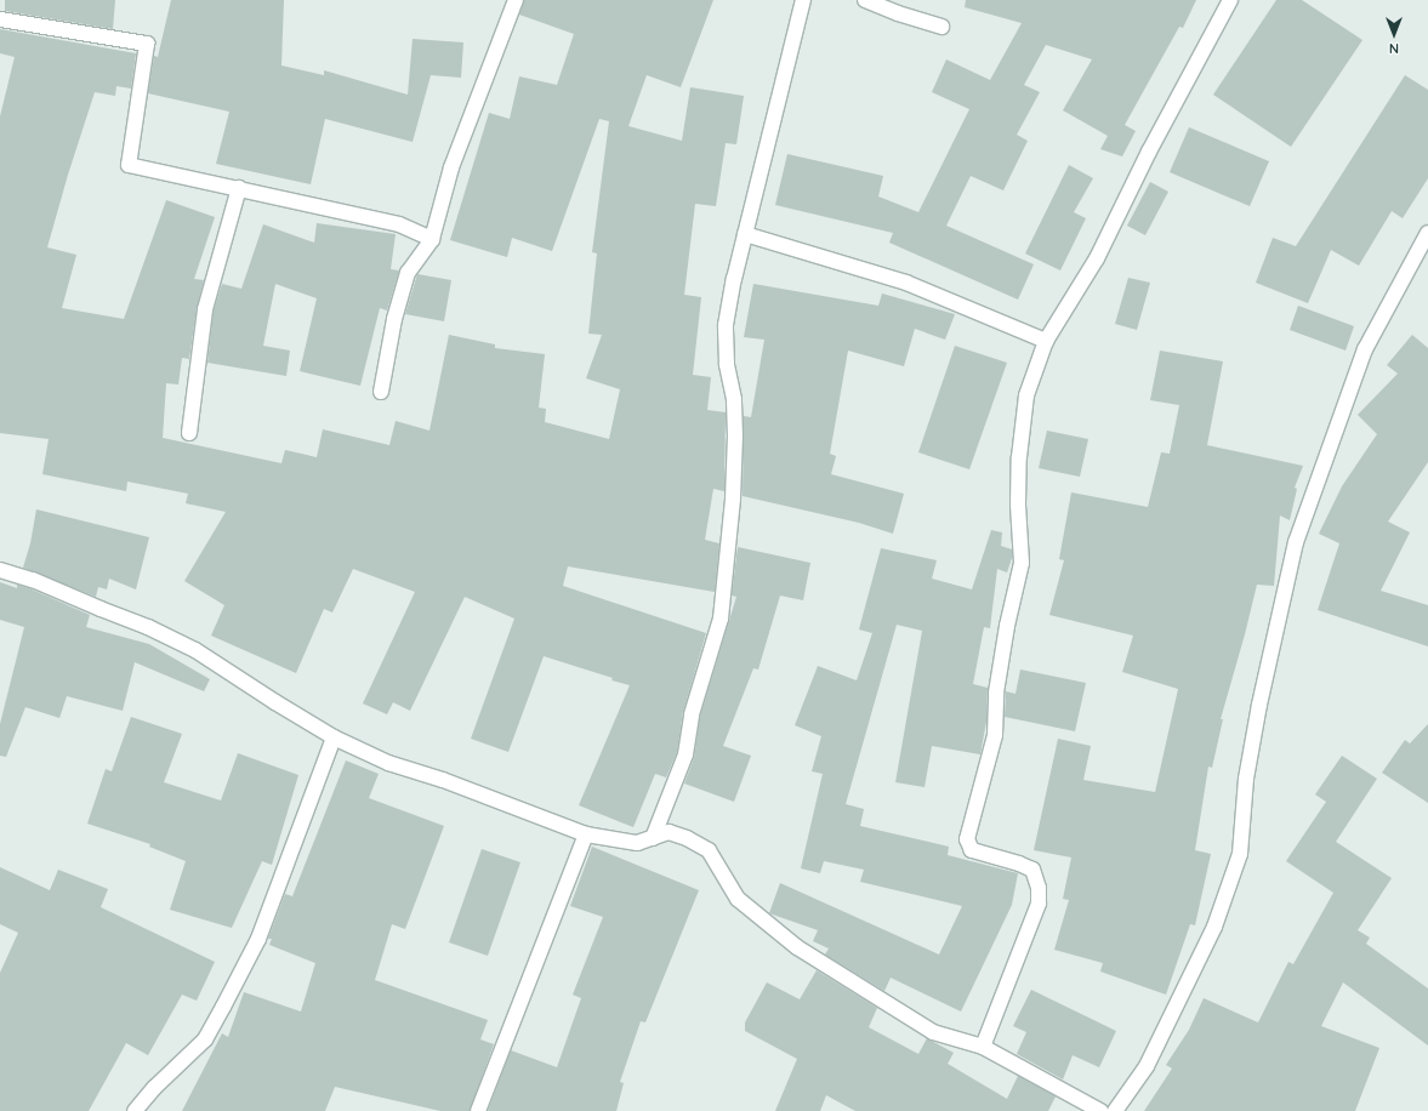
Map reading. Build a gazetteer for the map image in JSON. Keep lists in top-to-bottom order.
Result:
{
  "north": "bottom"
}
